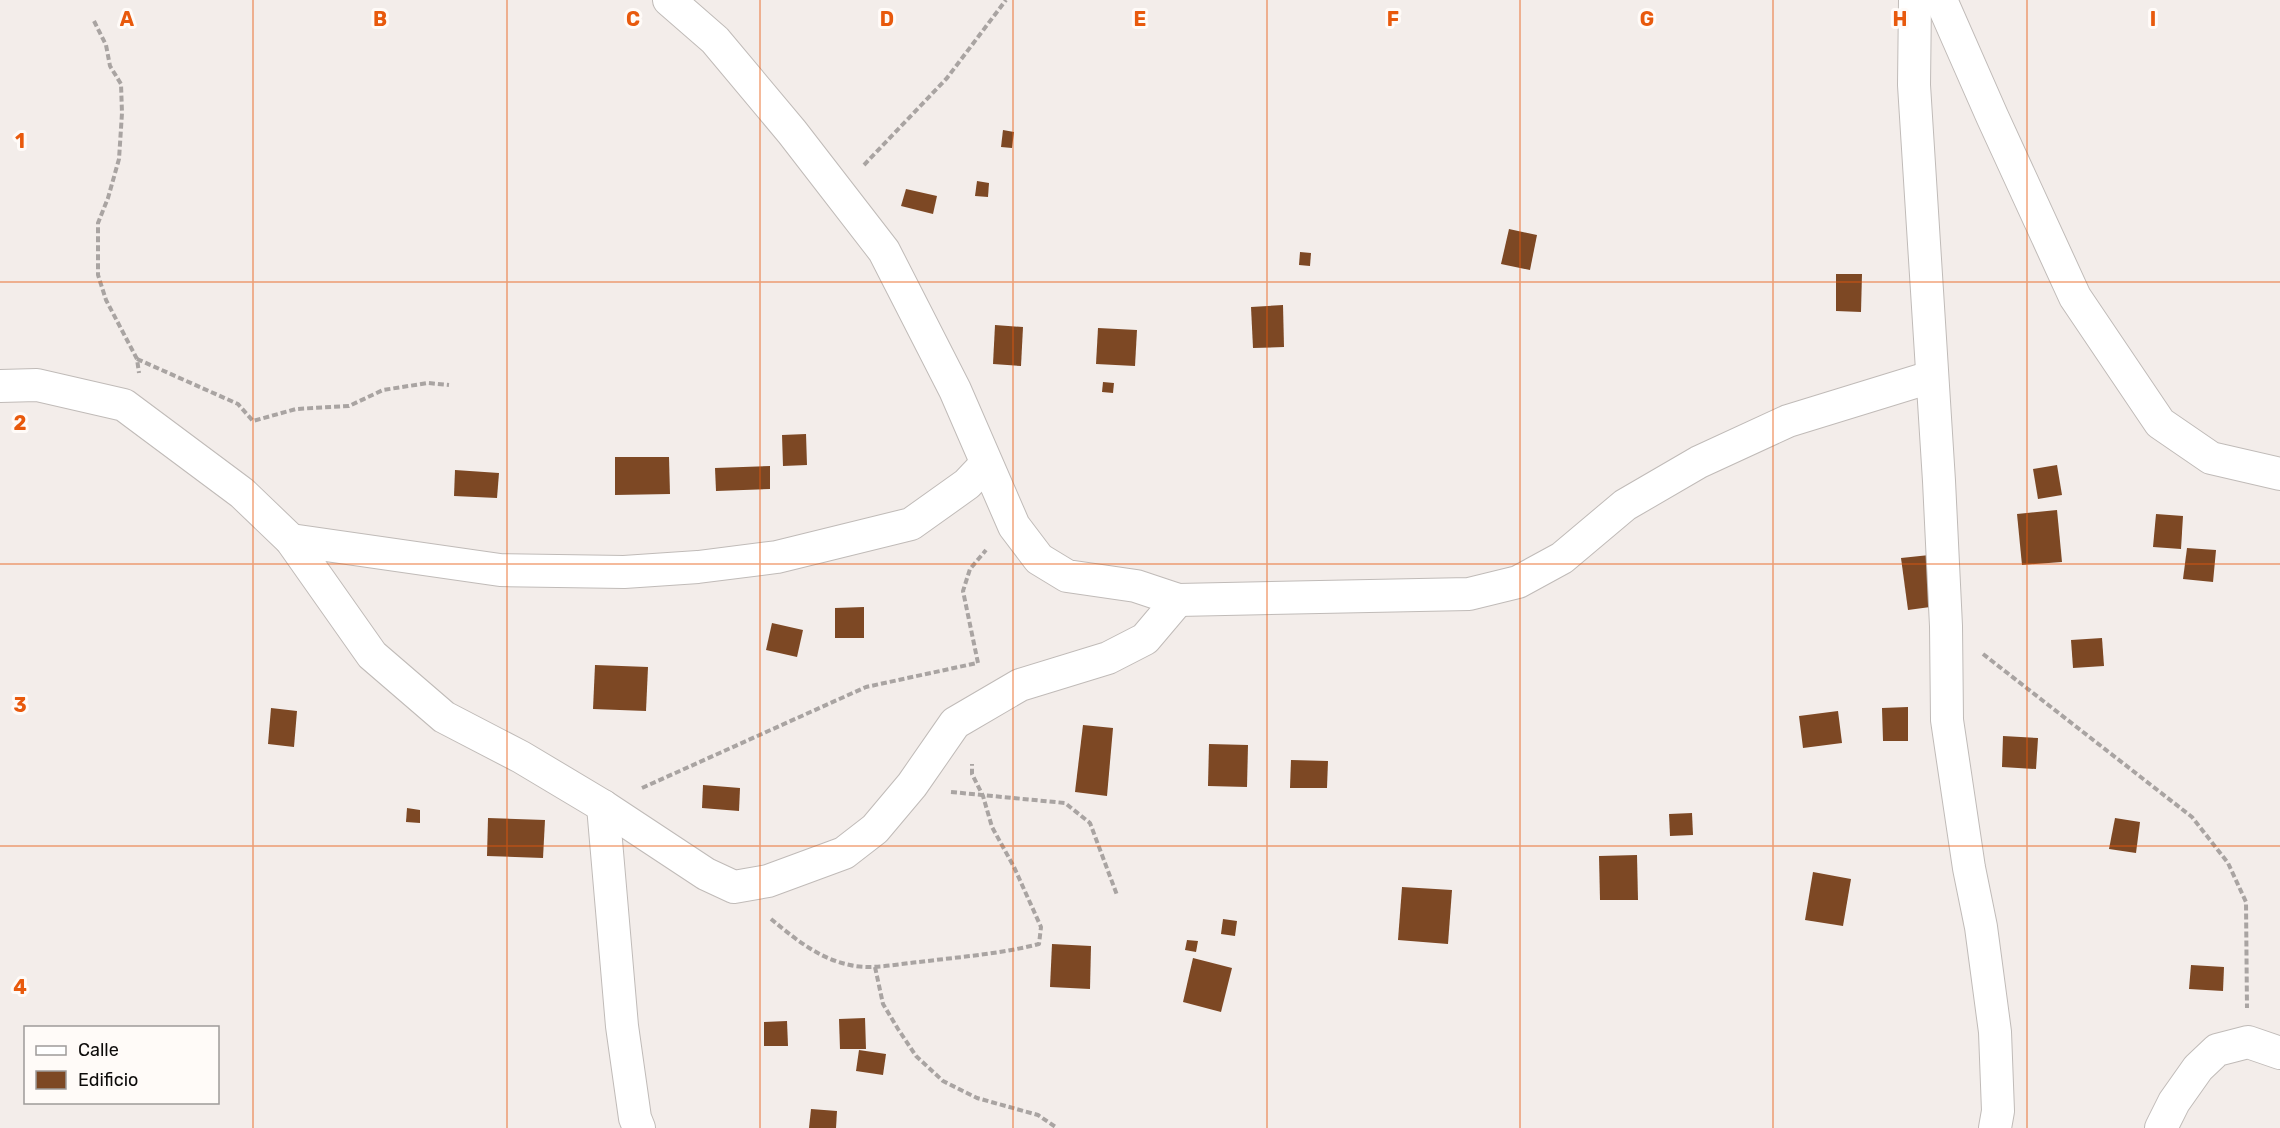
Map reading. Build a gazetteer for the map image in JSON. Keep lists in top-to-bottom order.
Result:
{
  "legend": ["Calle", "Edificio"],
  "grid": {
    "columns": [
      "A",
      "B",
      "C",
      "D",
      "E",
      "F",
      "G",
      "H",
      "I"
    ],
    "rows": [
      "1",
      "2",
      "3",
      "4"
    ]
  }
}
